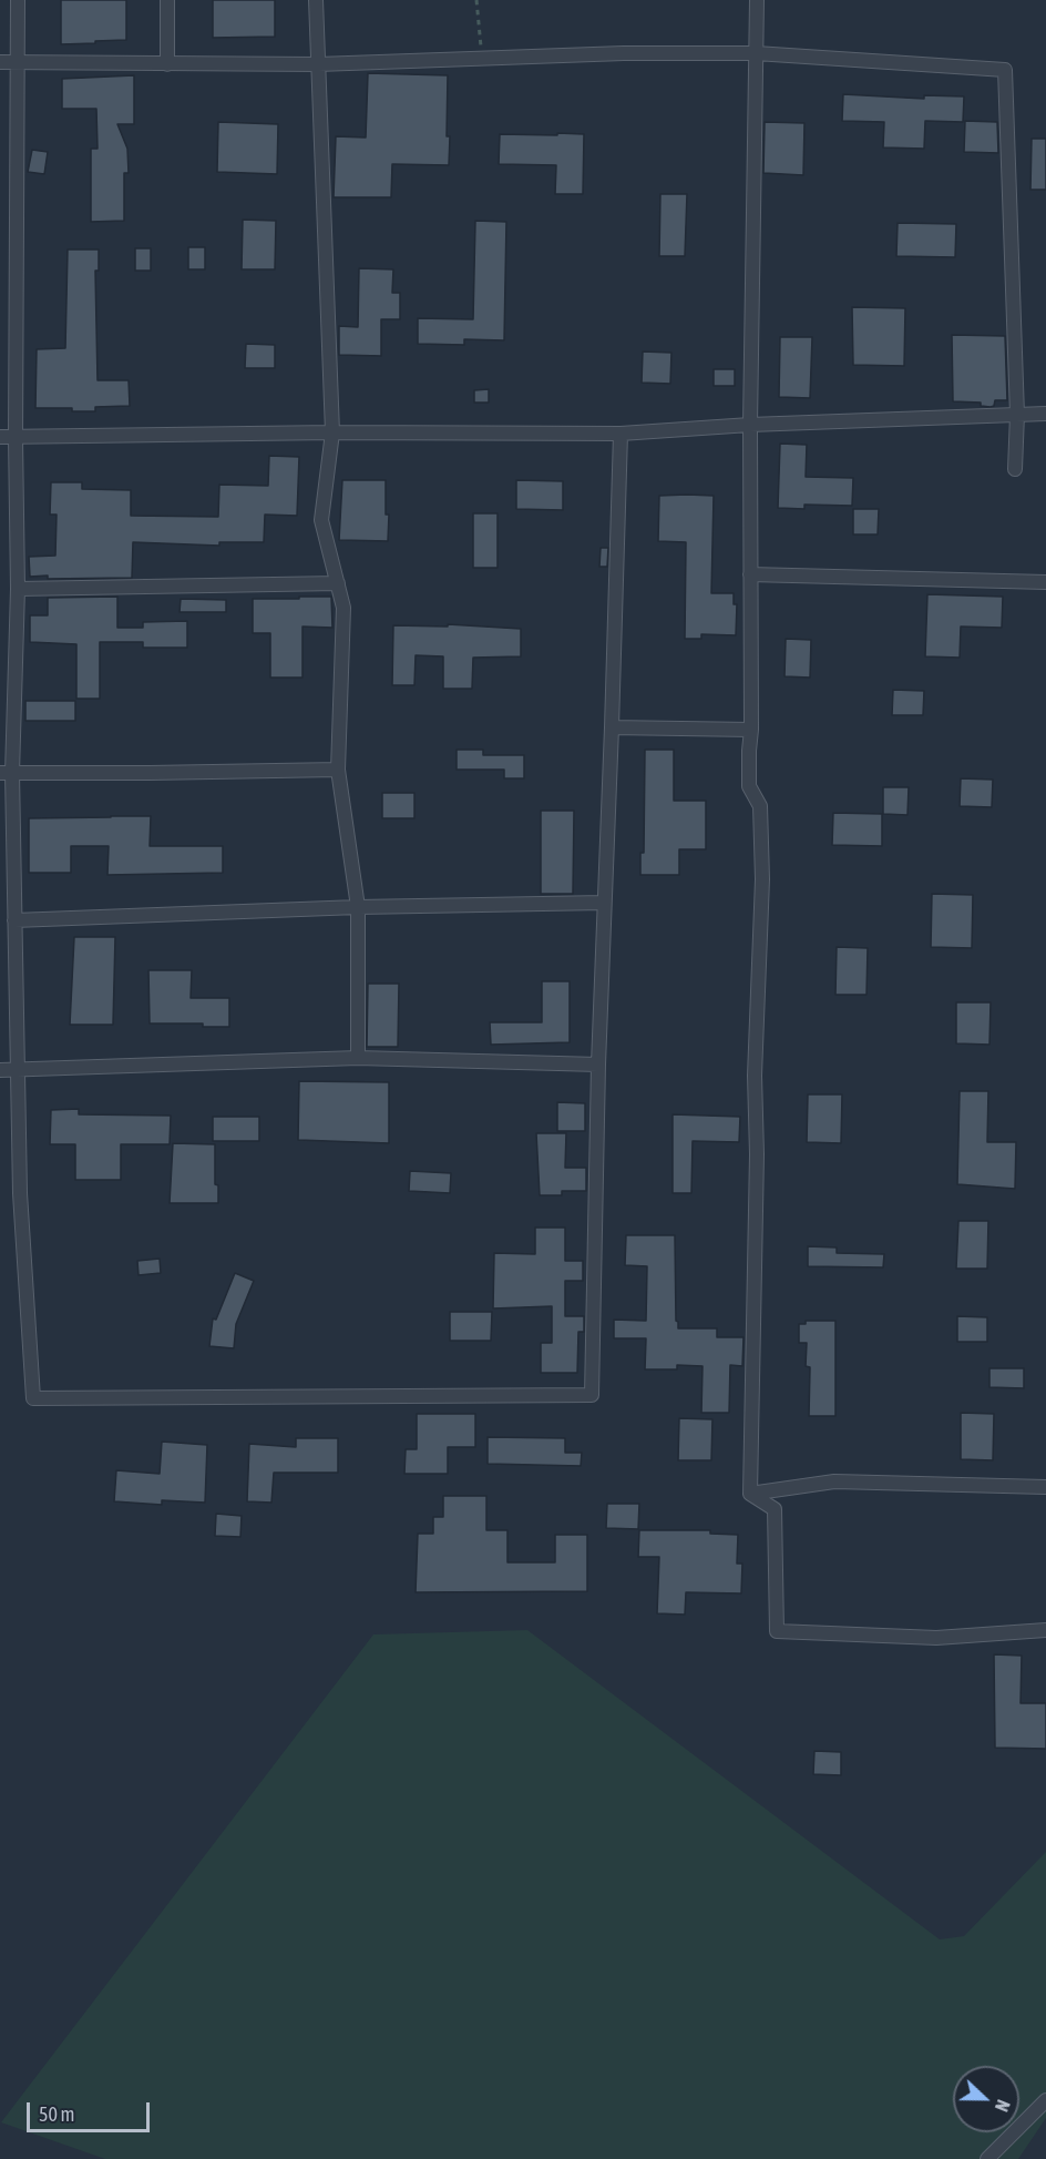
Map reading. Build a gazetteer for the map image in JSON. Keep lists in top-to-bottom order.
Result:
{
  "scale_bar": "50 m",
  "north": "right"
}
